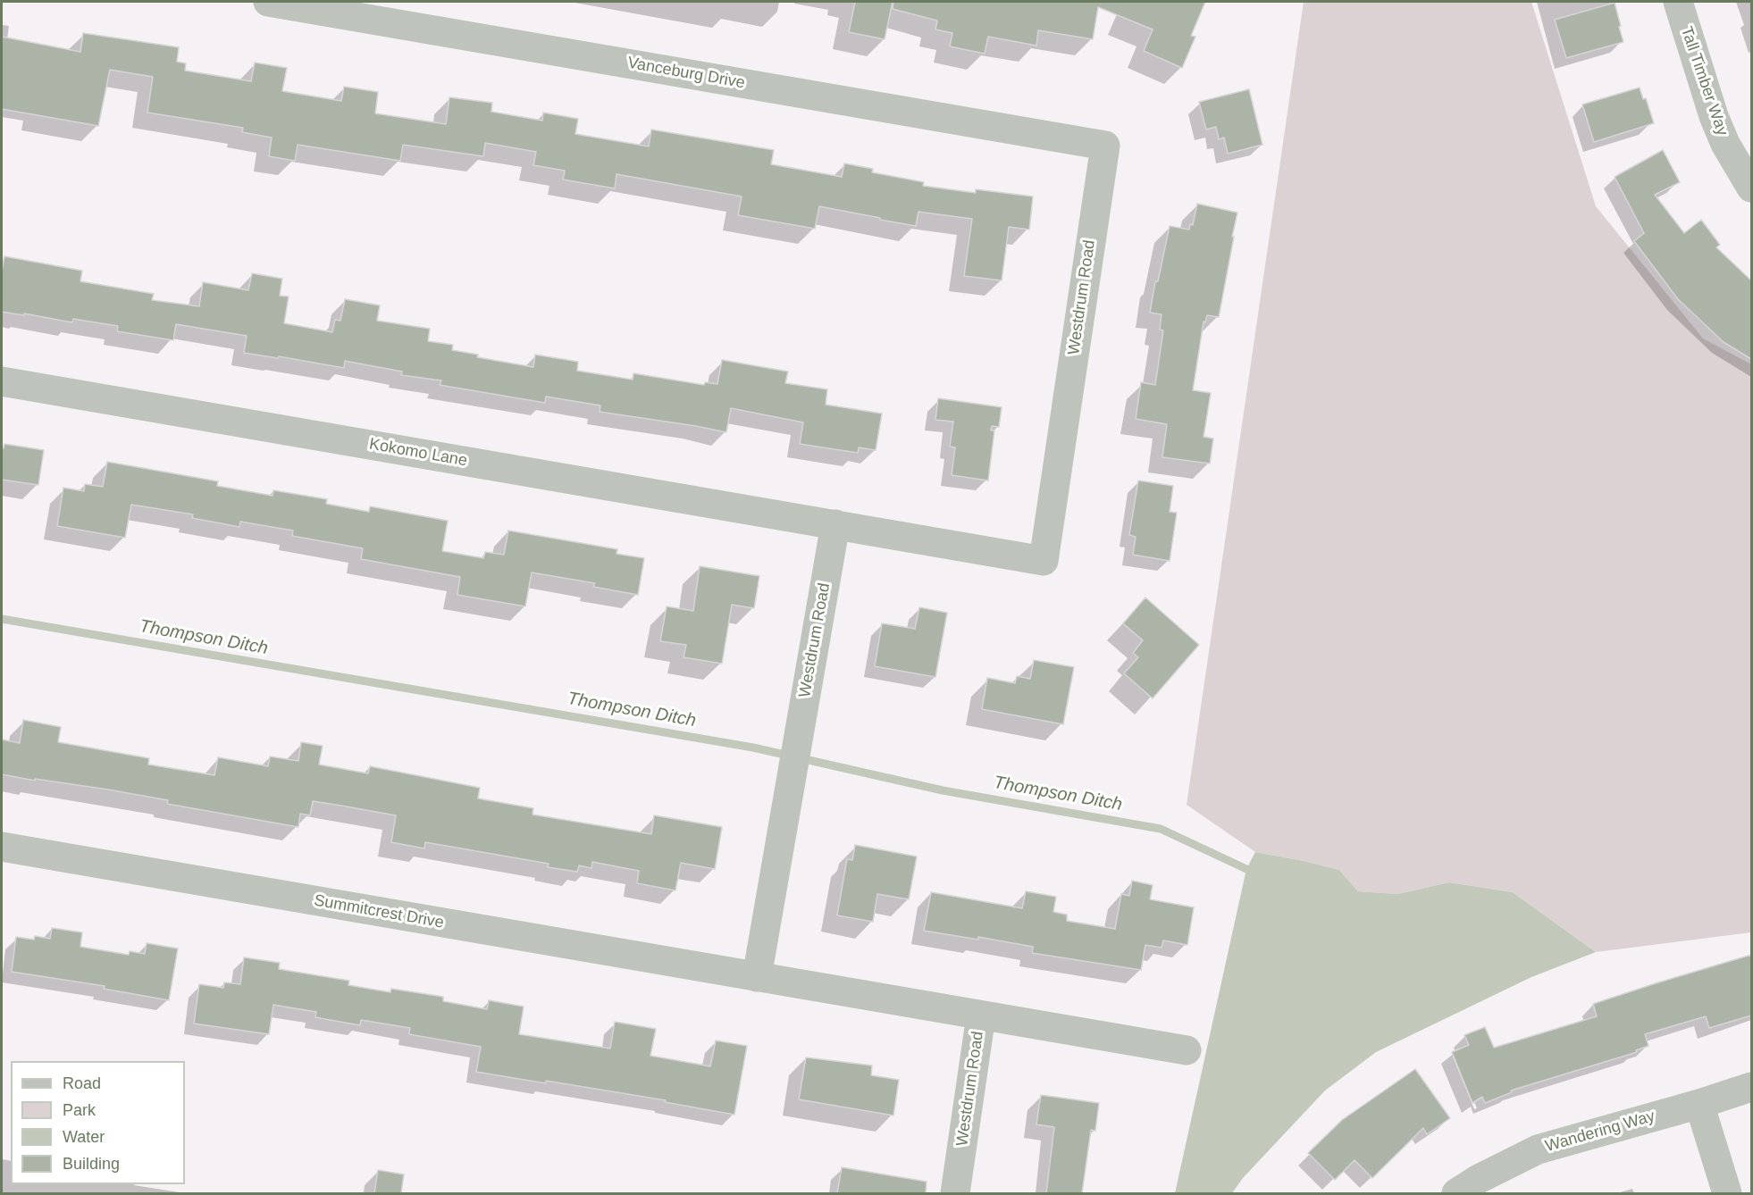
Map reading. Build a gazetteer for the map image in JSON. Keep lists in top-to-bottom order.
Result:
{
  "streets": {
    "street": [
      "Vanceburg Drive",
      "Tall Timber Way",
      "Westdrum Road",
      "Kokomo Lane",
      "Summitcrest Drive",
      "Wandering Way"
    ]
  },
  "crossings": [
    ["Vanceburg Drive", "Westdrum Road"],
    ["Westdrum Road", "Kokomo Lane"],
    ["Westdrum Road", "Summitcrest Drive"]
  ],
  "water": ["Thompson Ditch"],
  "legend": [
    "Road",
    "Park",
    "Water",
    "Building"
  ]
}
